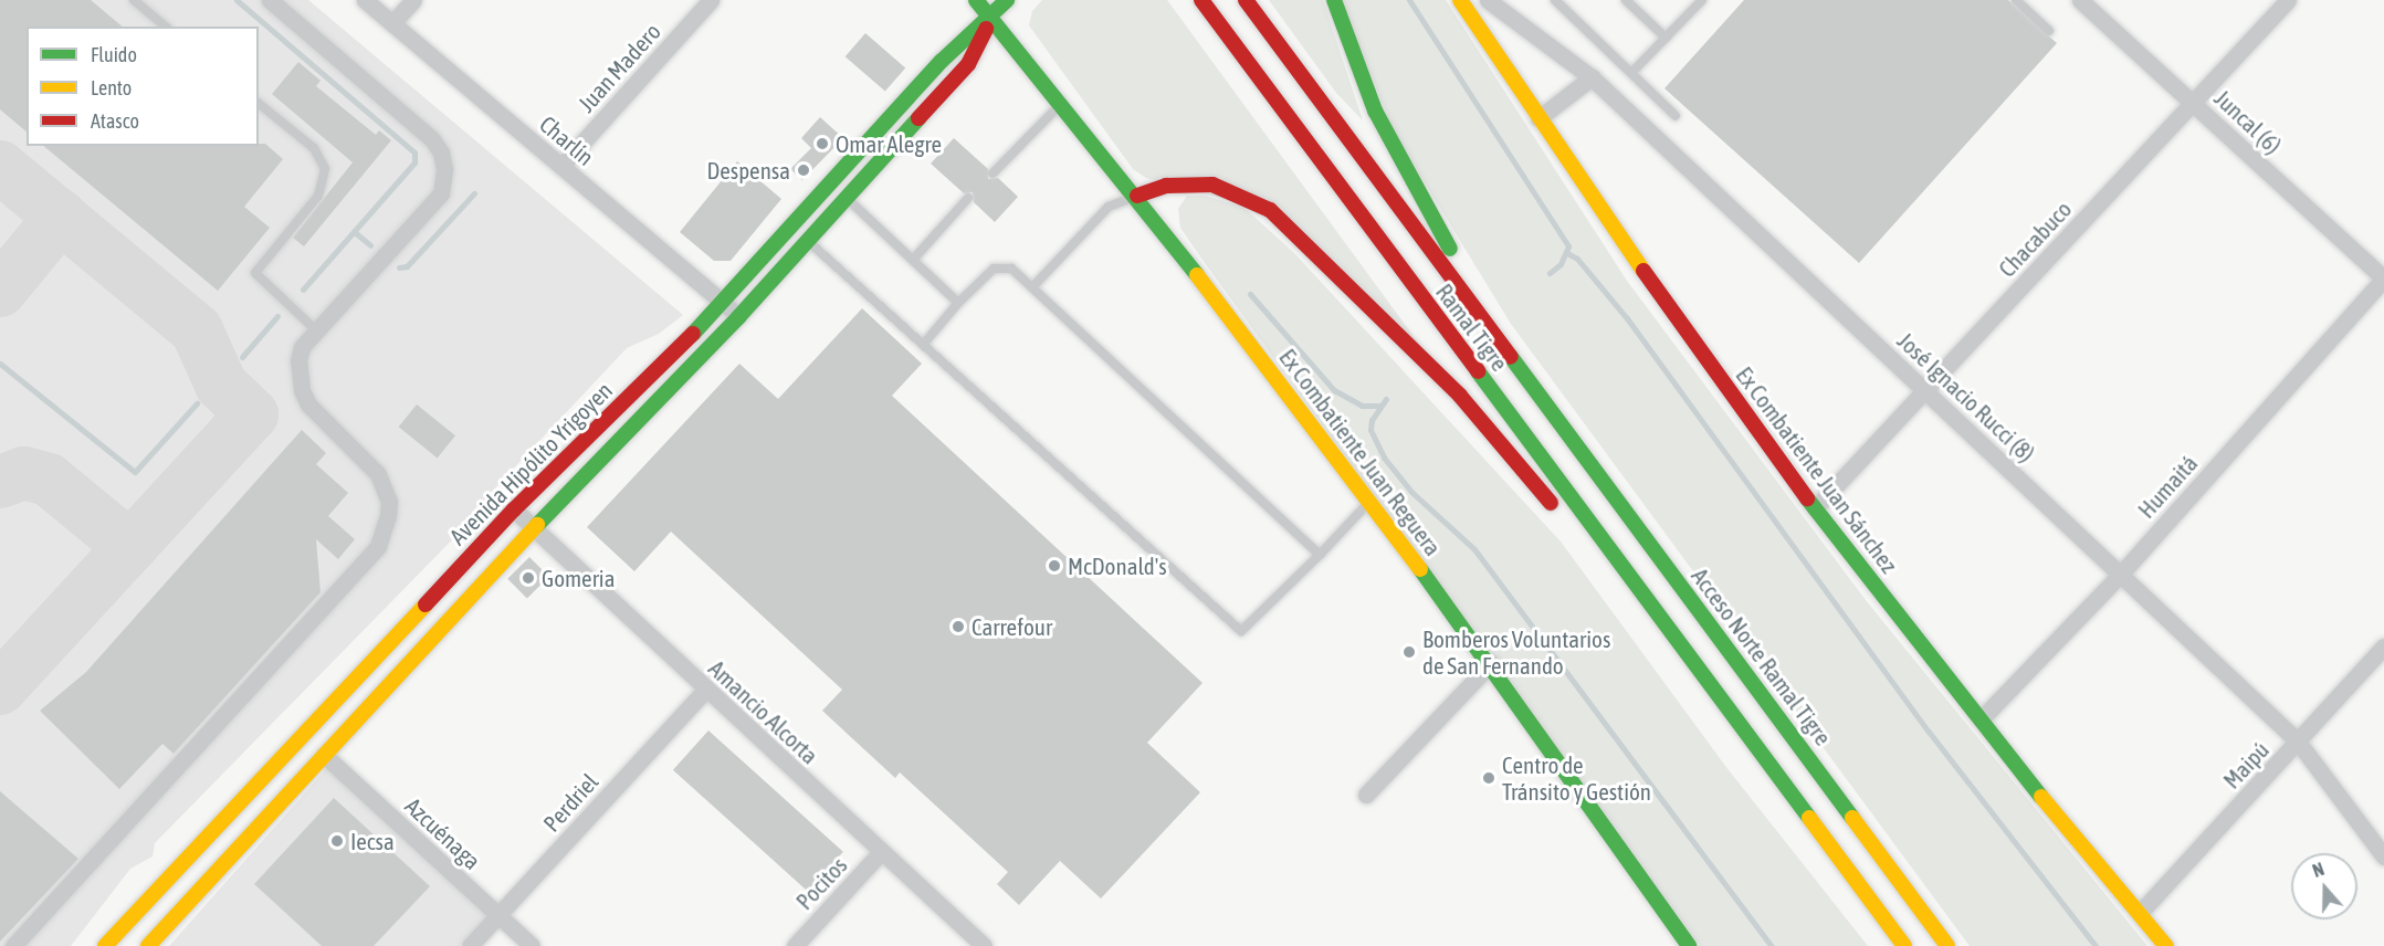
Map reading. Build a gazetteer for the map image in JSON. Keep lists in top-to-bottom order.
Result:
{
  "streets": {
    "main road": [
      "Ramal Tigre",
      "Ex Combatiente Juan Reguera",
      "Avenida Hipólito Yrigoyen",
      "Ex Combatiente Juan Sánchez",
      "Acceso Norte Ramal Tigre"
    ],
    "street": [
      "Juan Madero",
      "Juncal (6)",
      "Charlín",
      "Chacabuco",
      "José Ignacio Rucci (8)",
      "Humaitá",
      "Amancio Alcorta",
      "Maipú",
      "Perdriel",
      "Azcuénaga",
      "Pocitos"
    ]
  },
  "crossings": [
    ["Juan Madero", "Charlín"],
    ["Juncal (6)", "Chacabuco"],
    ["Juncal (6)", "Humaitá"],
    ["Charlín", "Avenida Hipólito Yrigoyen"],
    ["Chacabuco", "José Ignacio Rucci (8)"],
    ["Chacabuco", "Ex Combatiente Juan Sánchez"],
    ["Ramal Tigre", "Acceso Norte Ramal Tigre"],
    ["José Ignacio Rucci (8)", "Humaitá"],
    ["José Ignacio Rucci (8)", "Maipú"],
    ["Ex Combatiente Juan Reguera", "Avenida Hipólito Yrigoyen"],
    ["Avenida Hipólito Yrigoyen", "Amancio Alcorta"],
    ["Avenida Hipólito Yrigoyen", "Azcuénaga"],
    ["Ex Combatiente Juan Sánchez", "Humaitá"],
    ["Ex Combatiente Juan Sánchez", "Maipú"],
    ["Amancio Alcorta", "Perdriel"],
    ["Amancio Alcorta", "Pocitos"],
    ["Perdriel", "Azcuénaga"]
  ],
  "places": [
    "Omar Alegre",
    "Despensa",
    "McDonald's",
    "Gomeria",
    "Carrefour",
    "Bomberos Voluntarios de San Fernando",
    "Centro de Tránsito y Gestión",
    "Iecsa"
  ],
  "legend": ["Fluido", "Lento", "Atasco"],
  "north": "top"
}
